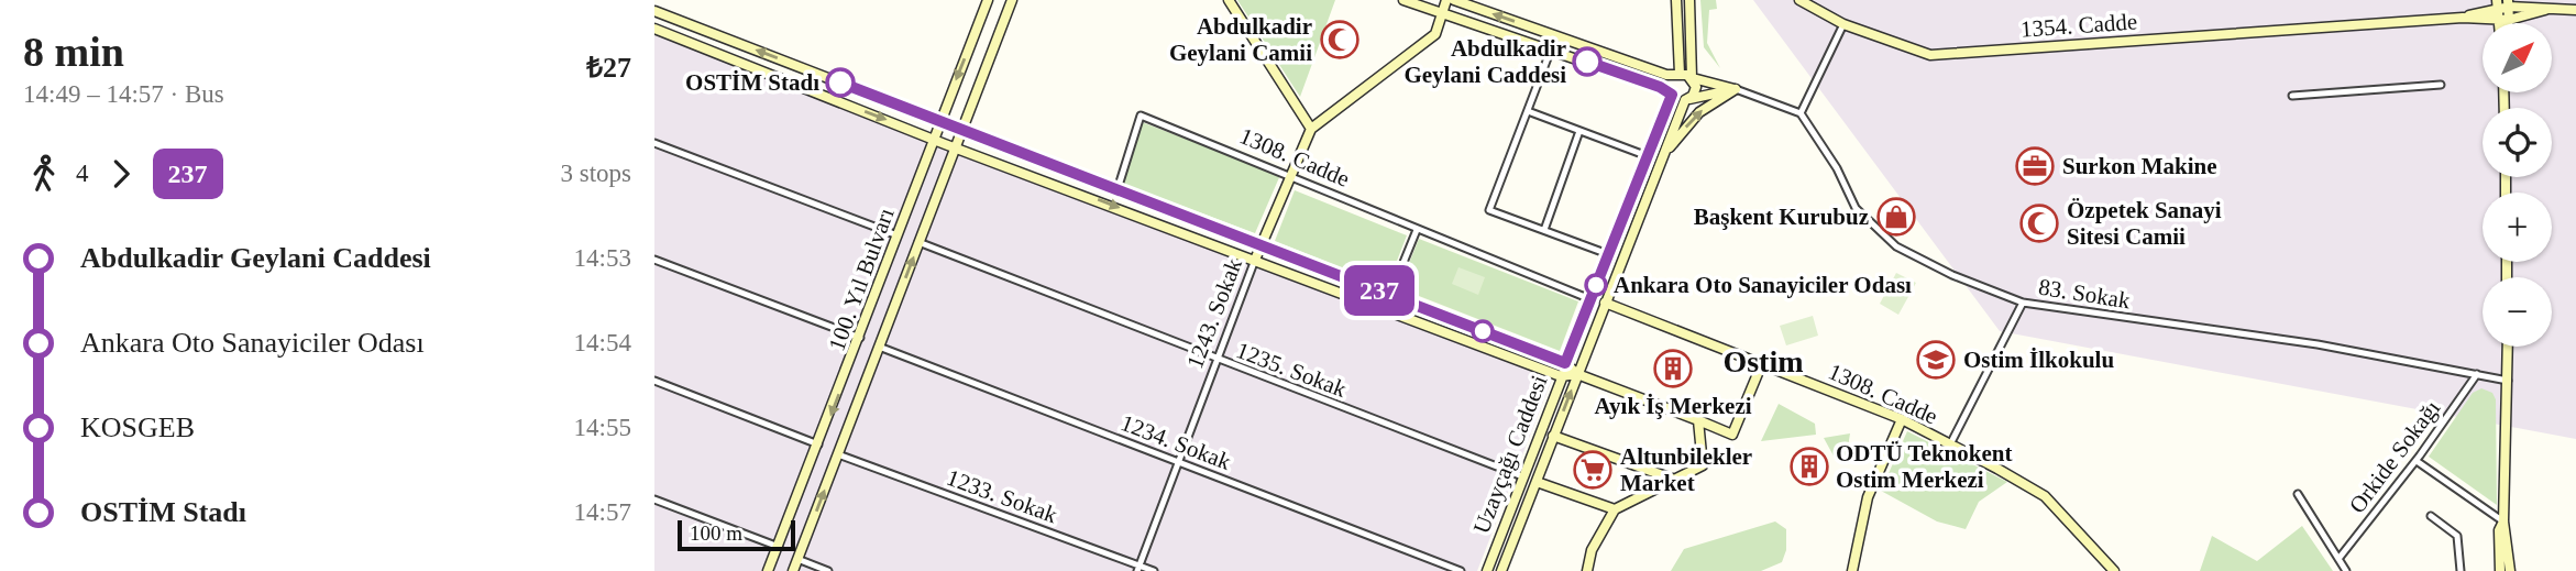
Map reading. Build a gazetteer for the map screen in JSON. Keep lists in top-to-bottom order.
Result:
{
  "streets": {
    "main road": [
      "1354. Cadde",
      "1308. Cadde",
      "100. Yıl Bulvarı",
      "1243. Sokak",
      "Uzayçağı Caddesi"
    ],
    "street": [
      "83. Sokak",
      "1235. Sokak",
      "1234. Sokak",
      "Orkide Sokağı",
      "1233. Sokak"
    ]
  },
  "crossings": [
    ["1308. Cadde", "1243. Sokak"],
    ["1308. Cadde", "Uzayçağı Caddesi"],
    ["100. Yıl Bulvarı", "1235. Sokak"],
    ["100. Yıl Bulvarı", "1234. Sokak"],
    ["100. Yıl Bulvarı", "1233. Sokak"],
    ["83. Sokak", "Orkide Sokağı"],
    ["1243. Sokak", "1235. Sokak"],
    ["1243. Sokak", "1234. Sokak"],
    ["1243. Sokak", "1233. Sokak"],
    ["1235. Sokak", "Uzayçağı Caddesi"]
  ],
  "districts": ["Ostim"],
  "places": {
    "mosque": ["Abdulkadir Geylani Camii", "Özpetek Sanayi Sitesi Camii"],
    "other": ["Abdulkadir Geylani Caddesi", "OSTİM Stadı", "Ankara Oto Sanayiciler Odası"],
    "office": ["Surkon Makine"],
    "shop": ["Başkent Kurubuz"],
    "school or university": ["Ostim İlkokulu"],
    "building": ["Ayık İş Merkezi", "ODTÜ Teknokent Ostim Merkezi"],
    "supermarket": ["Altunbilekler Market"]
  },
  "lines": ["bus line 237"],
  "scale_bar": "100 m",
  "north": "top right",
  "page": {
    "heading": ["8 min", "14:49 – 14:57 · Bus", "₺27"],
    "on_map": "237",
    "map_buttons": ["+", "−"],
    "legs": ["4", "237", "3 stops"],
    "list": [
      {
        "name": "Abdulkadir Geylani Caddesi",
        "value": "14:53"
      },
      {
        "name": "Ankara Oto Sanayiciler Odası",
        "value": "14:54"
      },
      {
        "name": "KOSGEB",
        "value": "14:55"
      },
      {
        "name": "OSTİM Stadı",
        "value": "14:57"
      }
    ],
    "scale": "100 m"
  }
}
